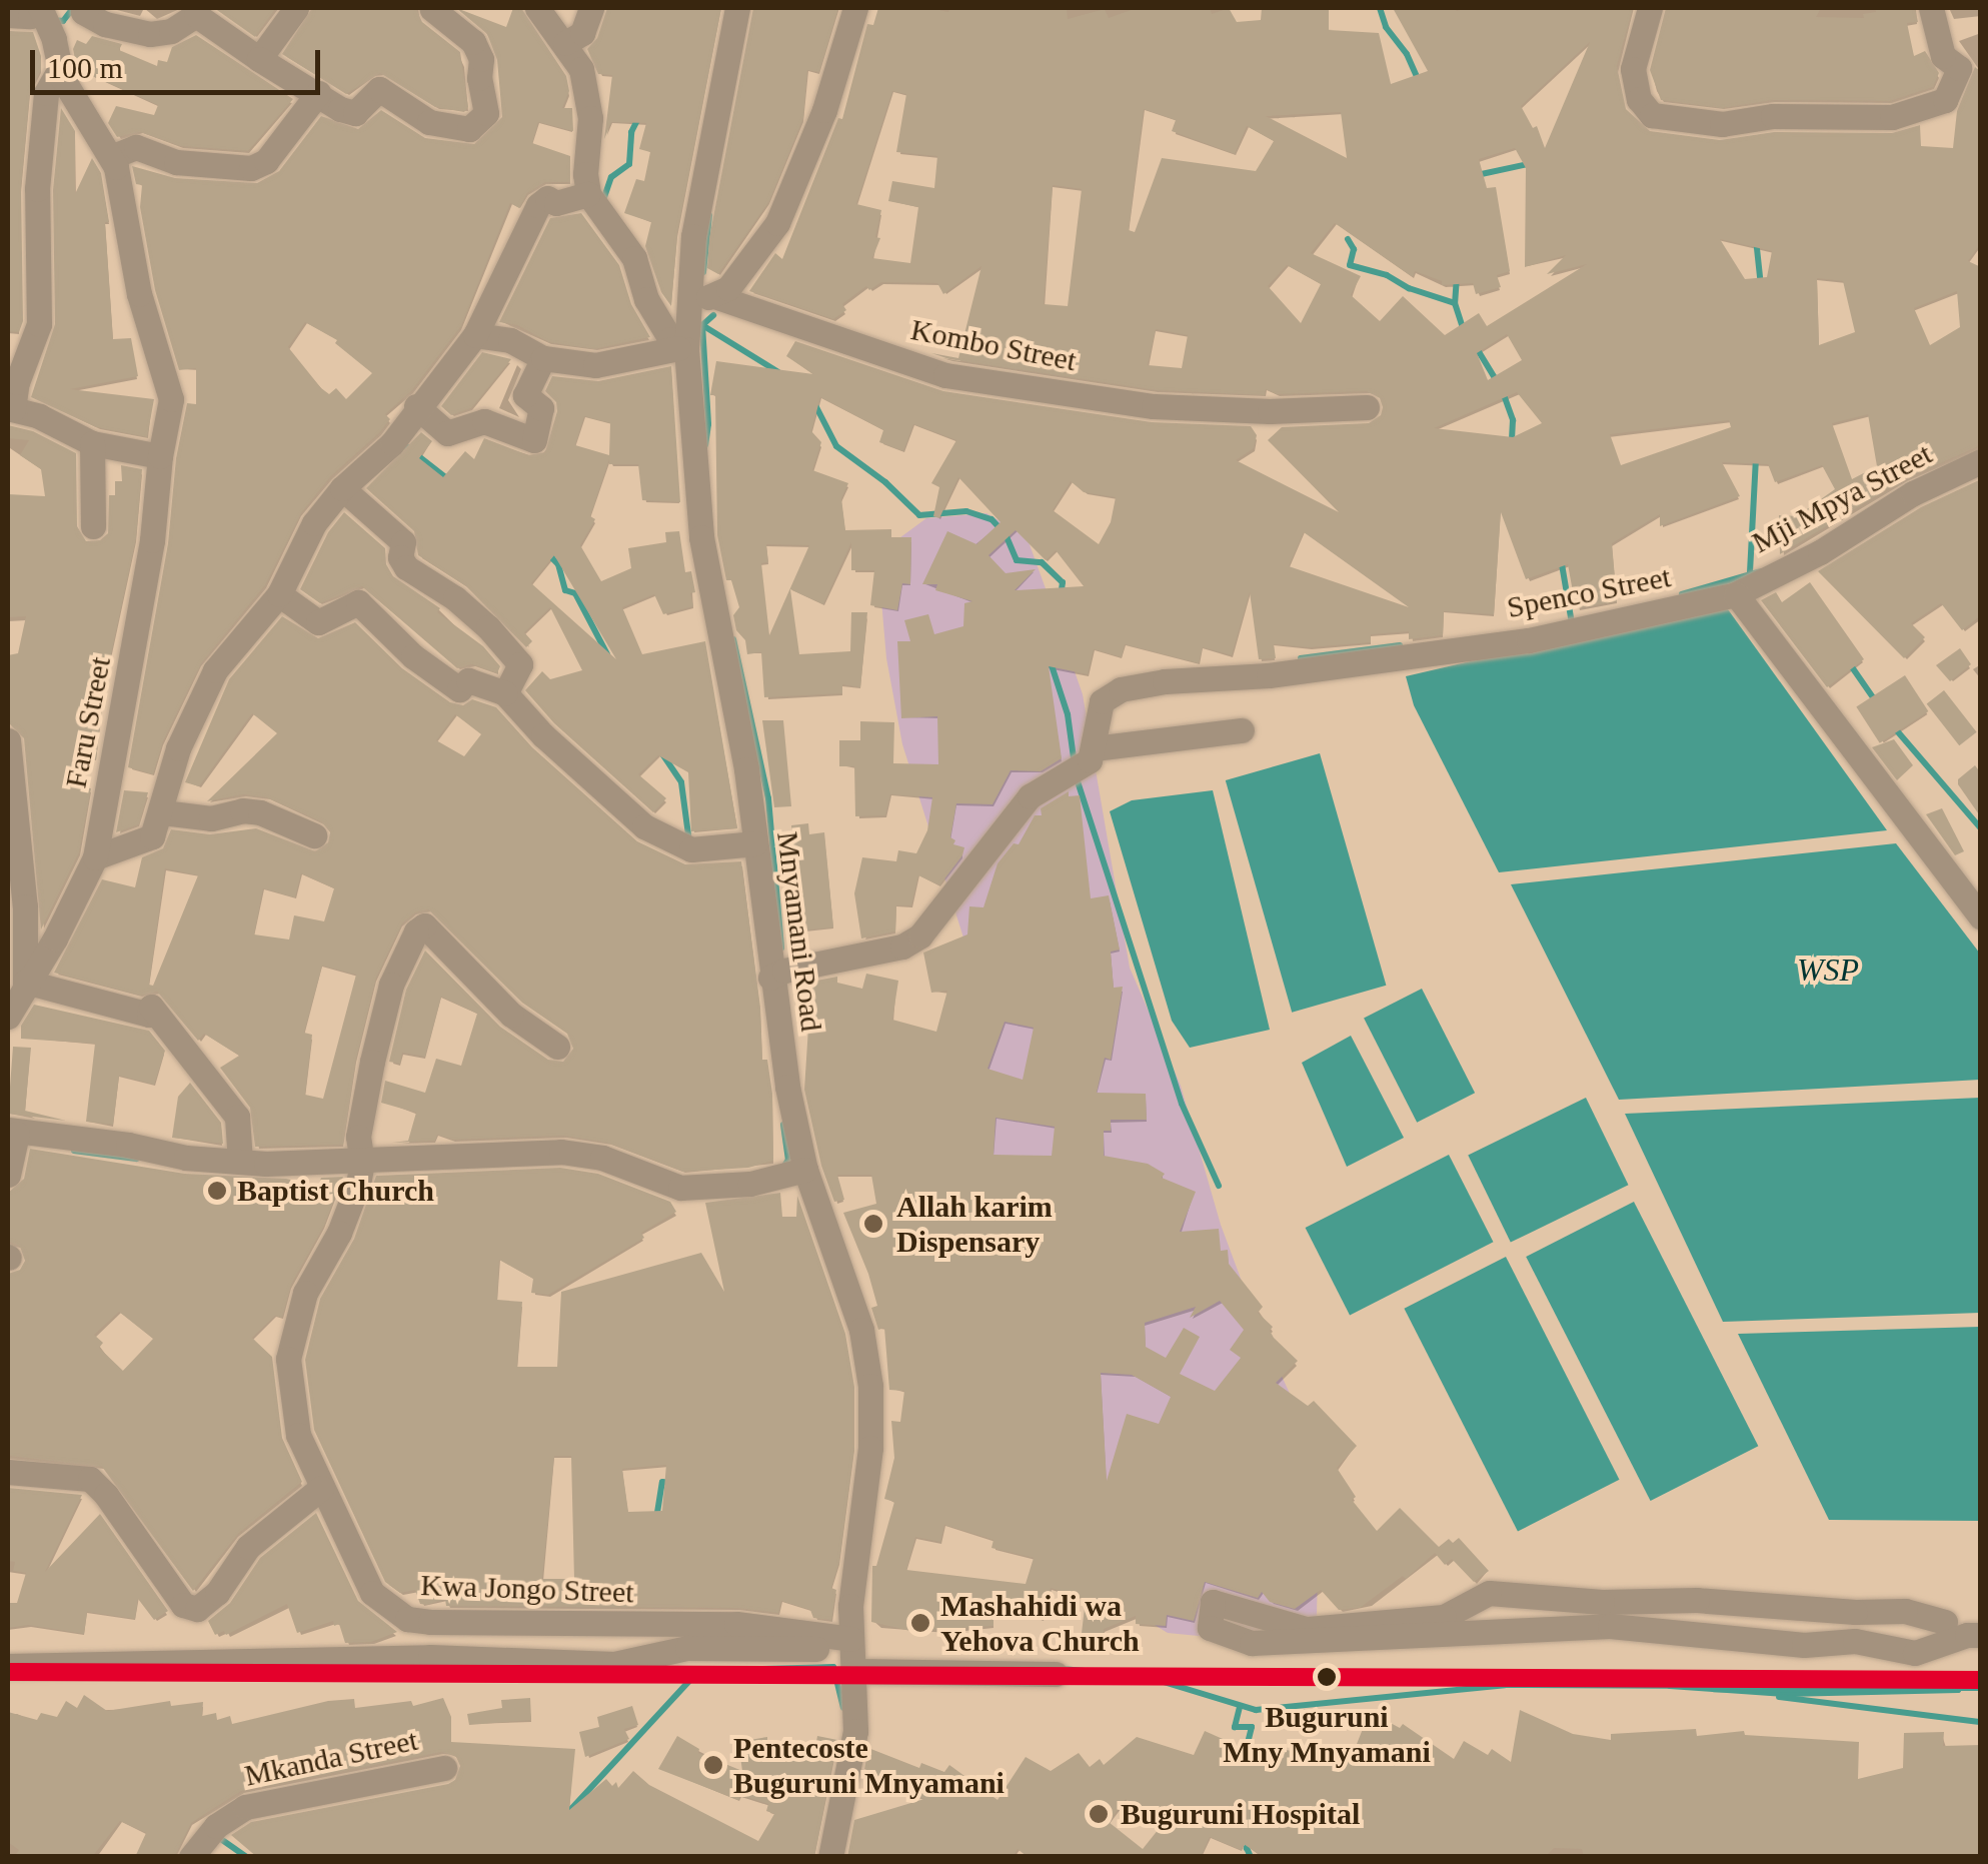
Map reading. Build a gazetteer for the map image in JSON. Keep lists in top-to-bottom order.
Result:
{
  "streets": {
    "street": [
      "Kombo Street",
      "Mji Mpya Street",
      "Spenco Street",
      "Faru Street",
      "Mnyamani Road",
      "Kwa Jongo Street",
      "Mkanda Street"
    ]
  },
  "crossings": [
    ["Kombo Street", "Mnyamani Road"],
    ["Mji Mpya Street", "Spenco Street"],
    ["Mnyamani Road", "Kwa Jongo Street"]
  ],
  "water": ["WSP"],
  "places": [
    "Baptist Church",
    "Allah karim Dispensary",
    "Mashahidi wa Yehova Church",
    "Buguruni Mny Mnyamani",
    "Pentecoste Buguruni Mnyamani",
    "Buguruni Hospital"
  ],
  "scale_bar": "100 m"
}
